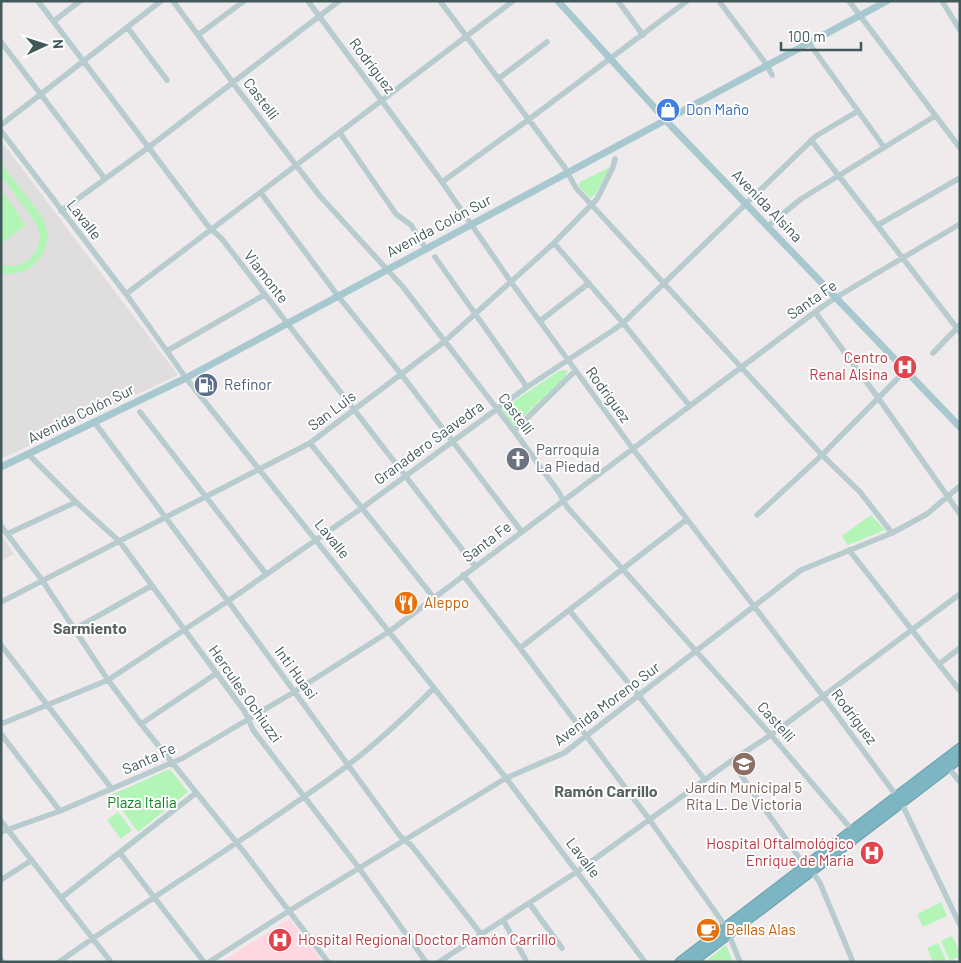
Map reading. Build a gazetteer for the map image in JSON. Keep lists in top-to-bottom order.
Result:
{
  "streets": {
    "main road": ["Avenida Alsina", "Avenida Colón Sur"],
    "street": [
      "Rodríguez",
      "Castelli",
      "Lavalle",
      "Viamonte",
      "Santa Fe",
      "San Luis",
      "Granadero Saavedra",
      "Inti Huasi",
      "Hercules Ochiuzzi",
      "Avenida Moreno Sur"
    ]
  },
  "crossings": [
    ["Rodríguez", "Avenida Colón Sur"],
    ["Rodríguez", "Santa Fe"],
    ["Rodríguez", "San Luis"],
    ["Rodríguez", "Granadero Saavedra"],
    ["Rodríguez", "Avenida Moreno Sur"],
    ["Castelli", "Avenida Colón Sur"],
    ["Castelli", "Santa Fe"],
    ["Castelli", "San Luis"],
    ["Castelli", "Granadero Saavedra"],
    ["Castelli", "Avenida Moreno Sur"],
    ["Avenida Alsina", "Avenida Colón Sur"],
    ["Avenida Alsina", "Santa Fe"],
    ["Avenida Alsina", "Granadero Saavedra"],
    ["Lavalle", "Avenida Colón Sur"],
    ["Lavalle", "Santa Fe"],
    ["Lavalle", "San Luis"],
    ["Lavalle", "Granadero Saavedra"],
    ["Lavalle", "Avenida Moreno Sur"],
    ["Avenida Colón Sur", "Viamonte"],
    ["Avenida Colón Sur", "Inti Huasi"],
    ["Avenida Colón Sur", "Hercules Ochiuzzi"],
    ["Viamonte", "Santa Fe"],
    ["Viamonte", "San Luis"],
    ["Viamonte", "Granadero Saavedra"],
    ["Santa Fe", "Inti Huasi"],
    ["Santa Fe", "Hercules Ochiuzzi"],
    ["San Luis", "Inti Huasi"],
    ["San Luis", "Hercules Ochiuzzi"],
    ["Granadero Saavedra", "Inti Huasi"],
    ["Granadero Saavedra", "Hercules Ochiuzzi"],
    ["Inti Huasi", "Avenida Moreno Sur"],
    ["Hercules Ochiuzzi", "Avenida Moreno Sur"]
  ],
  "districts": ["Sarmiento", "Ramón Carrillo"],
  "parks": ["Plaza Italia"],
  "places": {
    "shop": ["Don Maño"],
    "hospital": ["Centro Renal Alsina", "Hospital Oftalmológico Enrique de Maria", "Hospital Regional Doctor Ramón Carrillo"],
    "fuel station": ["Refinor"],
    "church": ["Parroquia La Piedad"],
    "restaurant": ["Aleppo"],
    "school or university": ["Jardín Municipal 5 Rita L. De Victoria"],
    "cafe": ["Bellas Alas"]
  },
  "scale_bar": "100 m",
  "north": "right"
}
